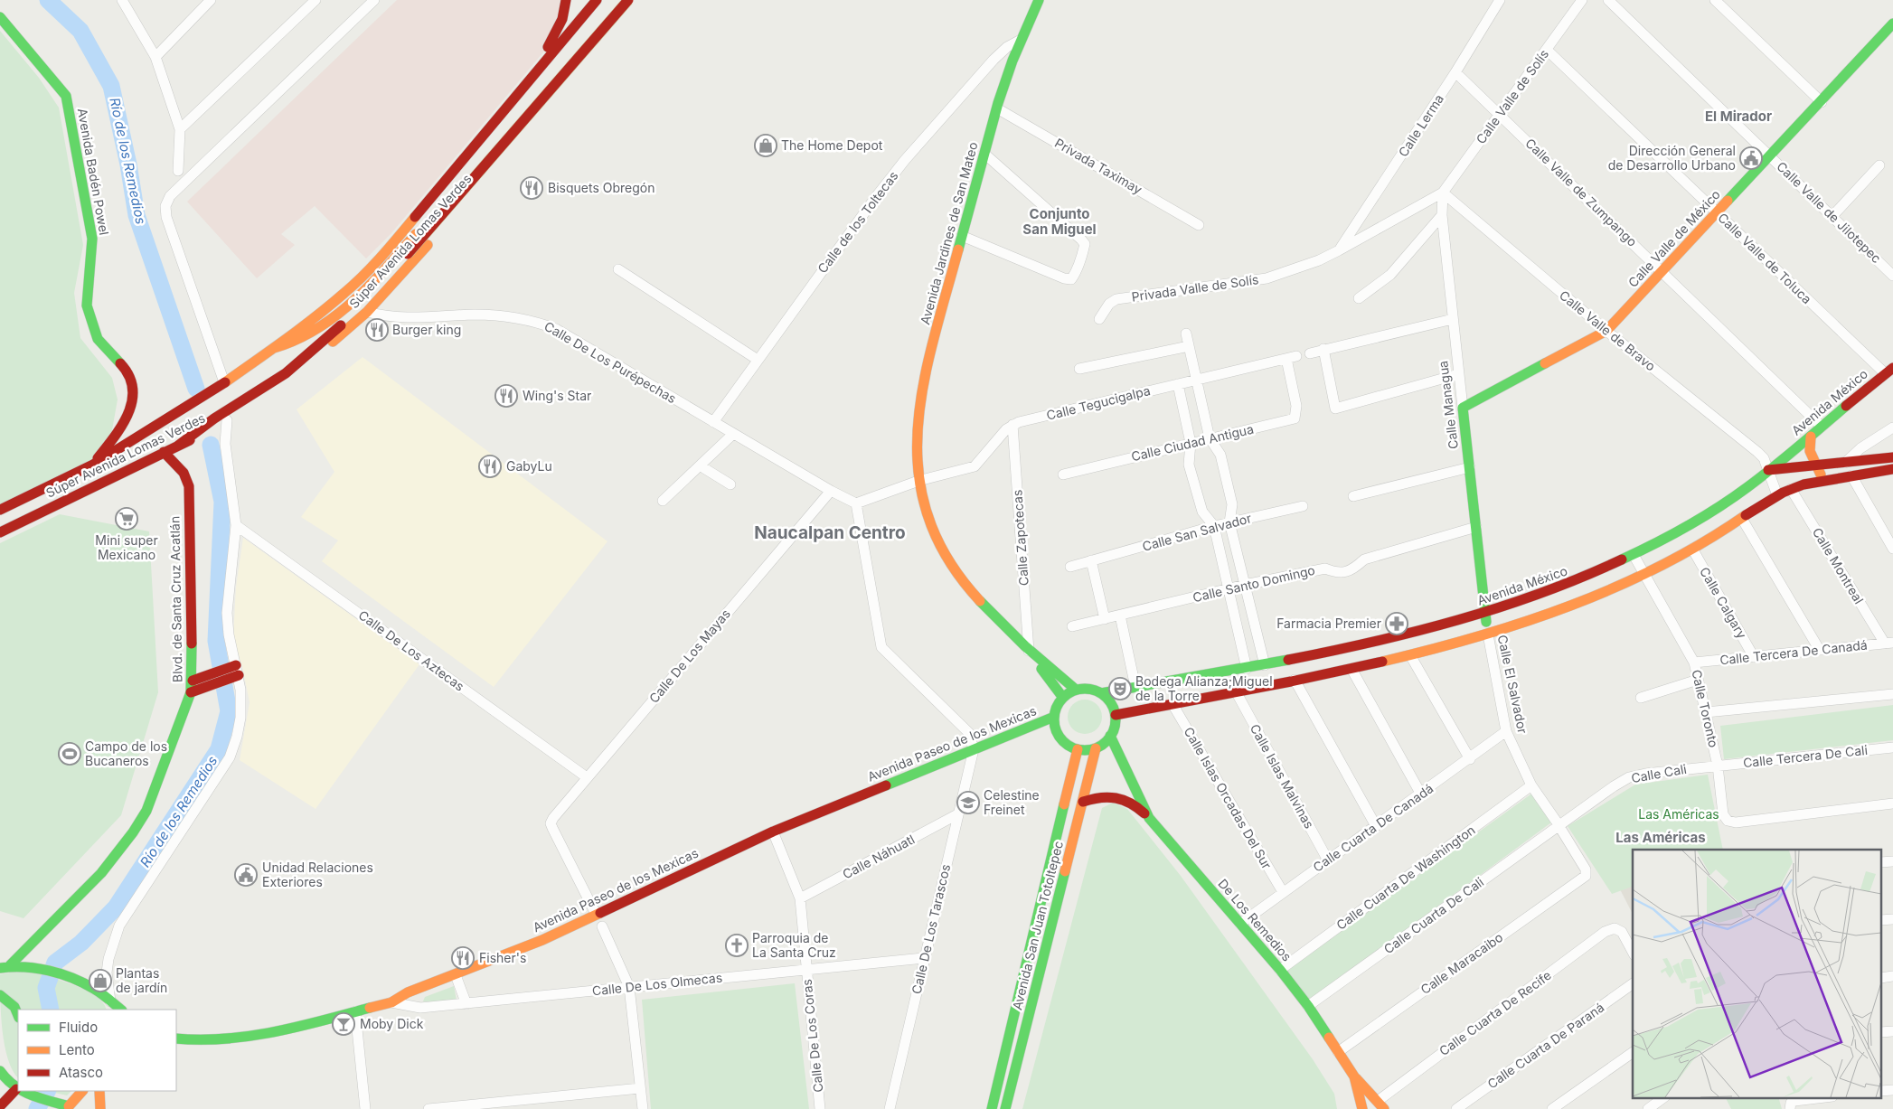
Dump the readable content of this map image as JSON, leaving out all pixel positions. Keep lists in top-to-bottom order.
{
  "streets": {
    "main road": [
      "Avenida Badén Powel",
      "Avenida Jardines de San Mateo",
      "Calle Valle de México",
      "Súper Avenida Lomas Verdes",
      "Avenida México",
      "Calle Managua",
      "Blvd. de Santa Cruz Acatlán",
      "Calle El Salvador",
      "Avenida Paseo de los Mexicas",
      "De Los Remedios",
      "Avenida San Juan Totoltepec"
    ],
    "street": [
      "Calle Valle de Solís",
      "Calle Lerma",
      "Privada Taximay",
      "Calle Valle de Zumpango",
      "Calle Valle de Jilotepec",
      "Calle de los Toltecas",
      "Calle Valle de Toluca",
      "Privada Valle de Solís",
      "Calle Valle de Bravo",
      "Calle De Los Purépechas",
      "Calle Tegucigalpa",
      "Calle Ciudad Antigua",
      "Calle San Salvador",
      "Calle Zapotecas",
      "Calle Montreal",
      "Calle Santo Domingo",
      "Calle Calgary",
      "Calle De Los Aztecas",
      "Calle Tercera De Canadá",
      "Calle De Los Mayas",
      "Calle Toronto",
      "Calle Tercera De Cali",
      "Calle Cali",
      "Calle Islas Malvinas",
      "Calle Islas Orcadas Del Sur",
      "Calle Cuarta De Canadá",
      "Calle Náhuatl",
      "Calle Cuarta De Washington",
      "Calle Cuarta De Cali",
      "Calle De Los Tarascos",
      "Calle Maracaibo",
      "Calle De Los Olmecas",
      "Calle Cuarta De Recife",
      "Calle De Los Coras",
      "Calle Cuarta De Paraná"
    ]
  },
  "crossings": [
    ["Calle Valle de Solís", "Calle Valle de Zumpango"],
    ["Calle Valle de Solís", "Calle Valle de Toluca"],
    ["Calle Valle de Solís", "Privada Valle de Solís"],
    ["Calle Valle de Solís", "Calle Valle de Bravo"],
    ["Calle Valle de Solís", "Calle Managua"],
    ["Calle Lerma", "Calle Valle de Zumpango"],
    ["Calle Lerma", "Privada Valle de Solís"],
    ["Privada Taximay", "Avenida Jardines de San Mateo"],
    ["Avenida Badén Powel", "Súper Avenida Lomas Verdes"],
    ["Calle Valle de Zumpango", "Calle Valle de México"],
    ["Calle Valle de Zumpango", "Avenida México"],
    ["Calle Valle de Jilotepec", "Calle Valle de México"],
    ["Calle de los Toltecas", "Avenida Jardines de San Mateo"],
    ["Calle de los Toltecas", "Calle De Los Purépechas"],
    ["Avenida Jardines de San Mateo", "Calle Zapotecas"],
    ["Calle Valle de México", "Calle Valle de Toluca"],
    ["Calle Valle de México", "Calle Valle de Bravo"],
    ["Calle Valle de México", "Calle Managua"],
    ["Súper Avenida Lomas Verdes", "Calle De Los Purépechas"],
    ["Súper Avenida Lomas Verdes", "Blvd. de Santa Cruz Acatlán"],
    ["Calle Valle de Toluca", "Avenida México"],
    ["Privada Valle de Solís", "Calle Valle de Bravo"],
    ["Privada Valle de Solís", "Calle Managua"],
    ["Calle Valle de Bravo", "Avenida México"],
    ["Calle Valle de Bravo", "Calle Managua"],
    ["Calle De Los Purépechas", "Calle De Los Mayas"],
    ["Avenida México", "Calle Managua"],
    ["Avenida México", "Calle El Salvador"],
    ["Avenida México", "Calle Toronto"],
    ["Avenida México", "Avenida Paseo de los Mexicas"],
    ["Avenida México", "De Los Remedios"],
    ["Avenida México", "Avenida San Juan Totoltepec"],
    ["Calle Tegucigalpa", "Calle Ciudad Antigua"],
    ["Calle Tegucigalpa", "Calle Zapotecas"],
    ["Calle Managua", "Calle Santo Domingo"],
    ["Calle Managua", "Calle El Salvador"],
    ["Calle Montreal", "Calle Tercera De Canadá"],
    ["Calle Calgary", "Calle Tercera De Canadá"],
    ["Calle De Los Aztecas", "Calle De Los Mayas"],
    ["Calle Tercera De Canadá", "Calle Toronto"],
    ["Calle De Los Mayas", "Avenida Paseo de los Mexicas"],
    ["Calle El Salvador", "Calle Cali"],
    ["Calle El Salvador", "Calle Cuarta De Canadá"],
    ["Calle El Salvador", "Calle Cuarta De Washington"],
    ["Calle El Salvador", "Calle Cuarta De Cali"],
    ["Calle El Salvador", "Calle Maracaibo"],
    ["Calle Toronto", "Calle Tercera De Cali"],
    ["Calle Toronto", "Calle Cali"],
    ["Avenida Paseo de los Mexicas", "De Los Remedios"],
    ["Avenida Paseo de los Mexicas", "Avenida San Juan Totoltepec"],
    ["Avenida Paseo de los Mexicas", "Calle De Los Tarascos"],
    ["Avenida Paseo de los Mexicas", "Calle De Los Olmecas"],
    ["Avenida Paseo de los Mexicas", "Calle De Los Coras"],
    ["Calle Tercera De Cali", "Calle Cali"],
    ["Calle Cali", "Calle Cuarta De Cali"],
    ["Calle Islas Malvinas", "Calle Cuarta De Canadá"],
    ["Calle Islas Orcadas Del Sur", "Calle Cuarta De Canadá"],
    ["Calle Cuarta De Canadá", "De Los Remedios"],
    ["Calle Náhuatl", "Calle De Los Tarascos"],
    ["Calle Náhuatl", "Calle De Los Coras"],
    ["Calle Cuarta De Washington", "De Los Remedios"],
    ["Calle Cuarta De Cali", "De Los Remedios"],
    ["De Los Remedios", "Avenida San Juan Totoltepec"],
    ["De Los Remedios", "Calle Maracaibo"],
    ["Calle De Los Tarascos", "Calle De Los Olmecas"],
    ["Calle De Los Olmecas", "Calle De Los Coras"]
  ],
  "districts": [
    "El Mirador",
    "Conjunto San Miguel",
    "Naucalpan Centro",
    "Las Américas"
  ],
  "water": ["Río de los Remedios"],
  "parks": ["Las Américas"],
  "places": {
    "shop": ["The Home Depot", "Plantas de jardín"],
    "public building": ["Dirección General de Desarrollo Urbano", "Unidad Relaciones Exteriores"],
    "restaurant": [
      "Bisquets Obregón",
      "Burger king",
      "Wing's Star",
      "GabyLu",
      "Fisher's"
    ],
    "supermarket": ["Mini super Mexicano"],
    "pharmacy": ["Farmacia Premier"],
    "theatre": ["Bodega Alianza;Miguel de la Torre"],
    "sports": ["Campo de los Bucaneros"],
    "school or university": ["Celestine Freinet"],
    "church": ["Parroquia de La Santa Cruz"],
    "bar": ["Moby Dick"]
  },
  "legend": ["Fluido", "Lento", "Atasco"]
}
